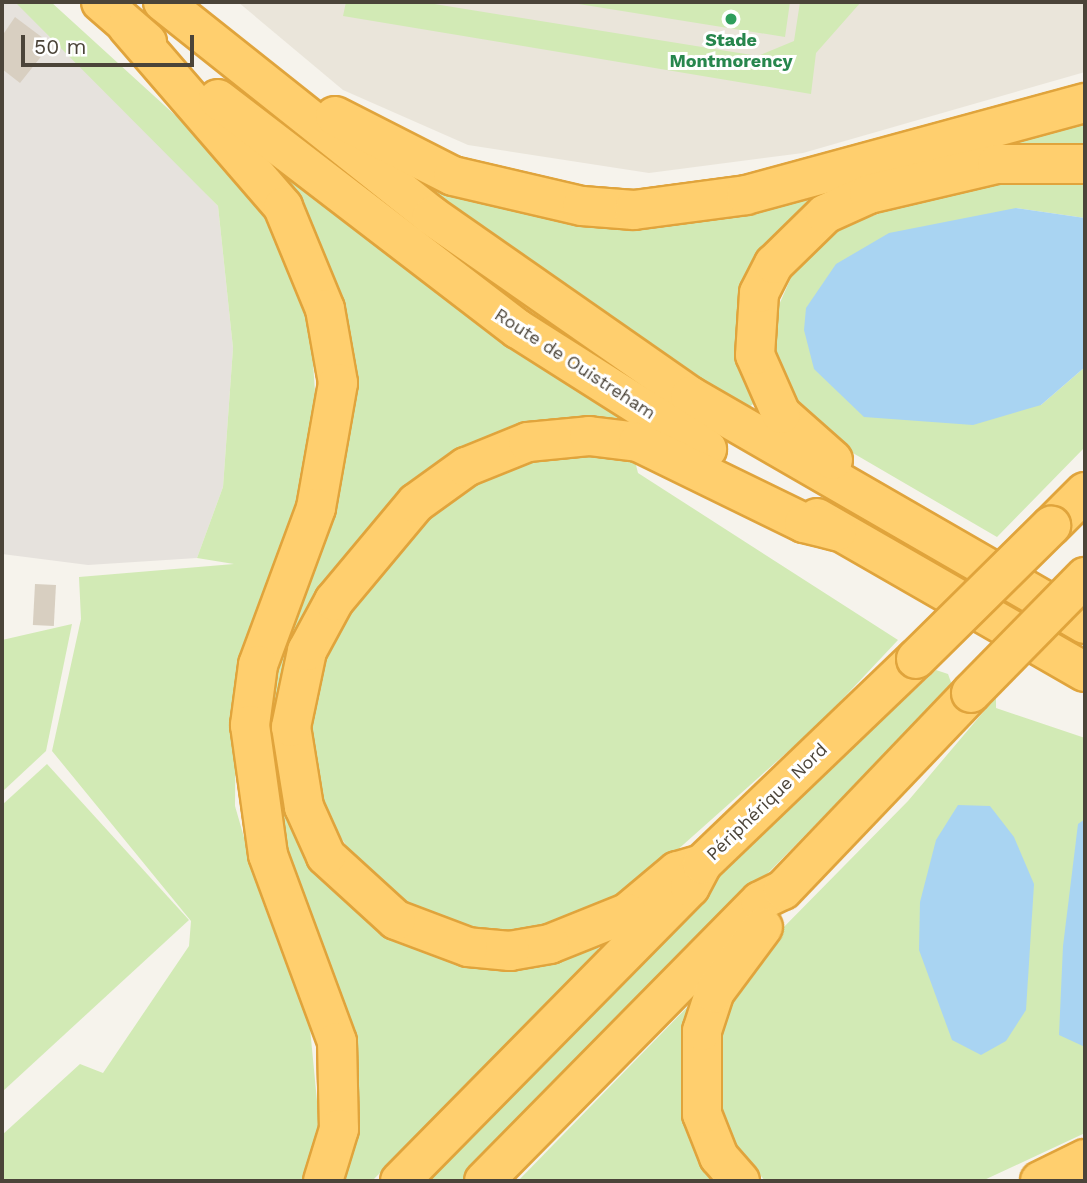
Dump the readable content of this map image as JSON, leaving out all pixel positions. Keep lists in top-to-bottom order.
{
  "streets": {
    "highway": ["Route de Ouistreham", "Périphérique Nord"]
  },
  "places": ["Stade Montmorency"],
  "scale_bar": "50 m"
}
